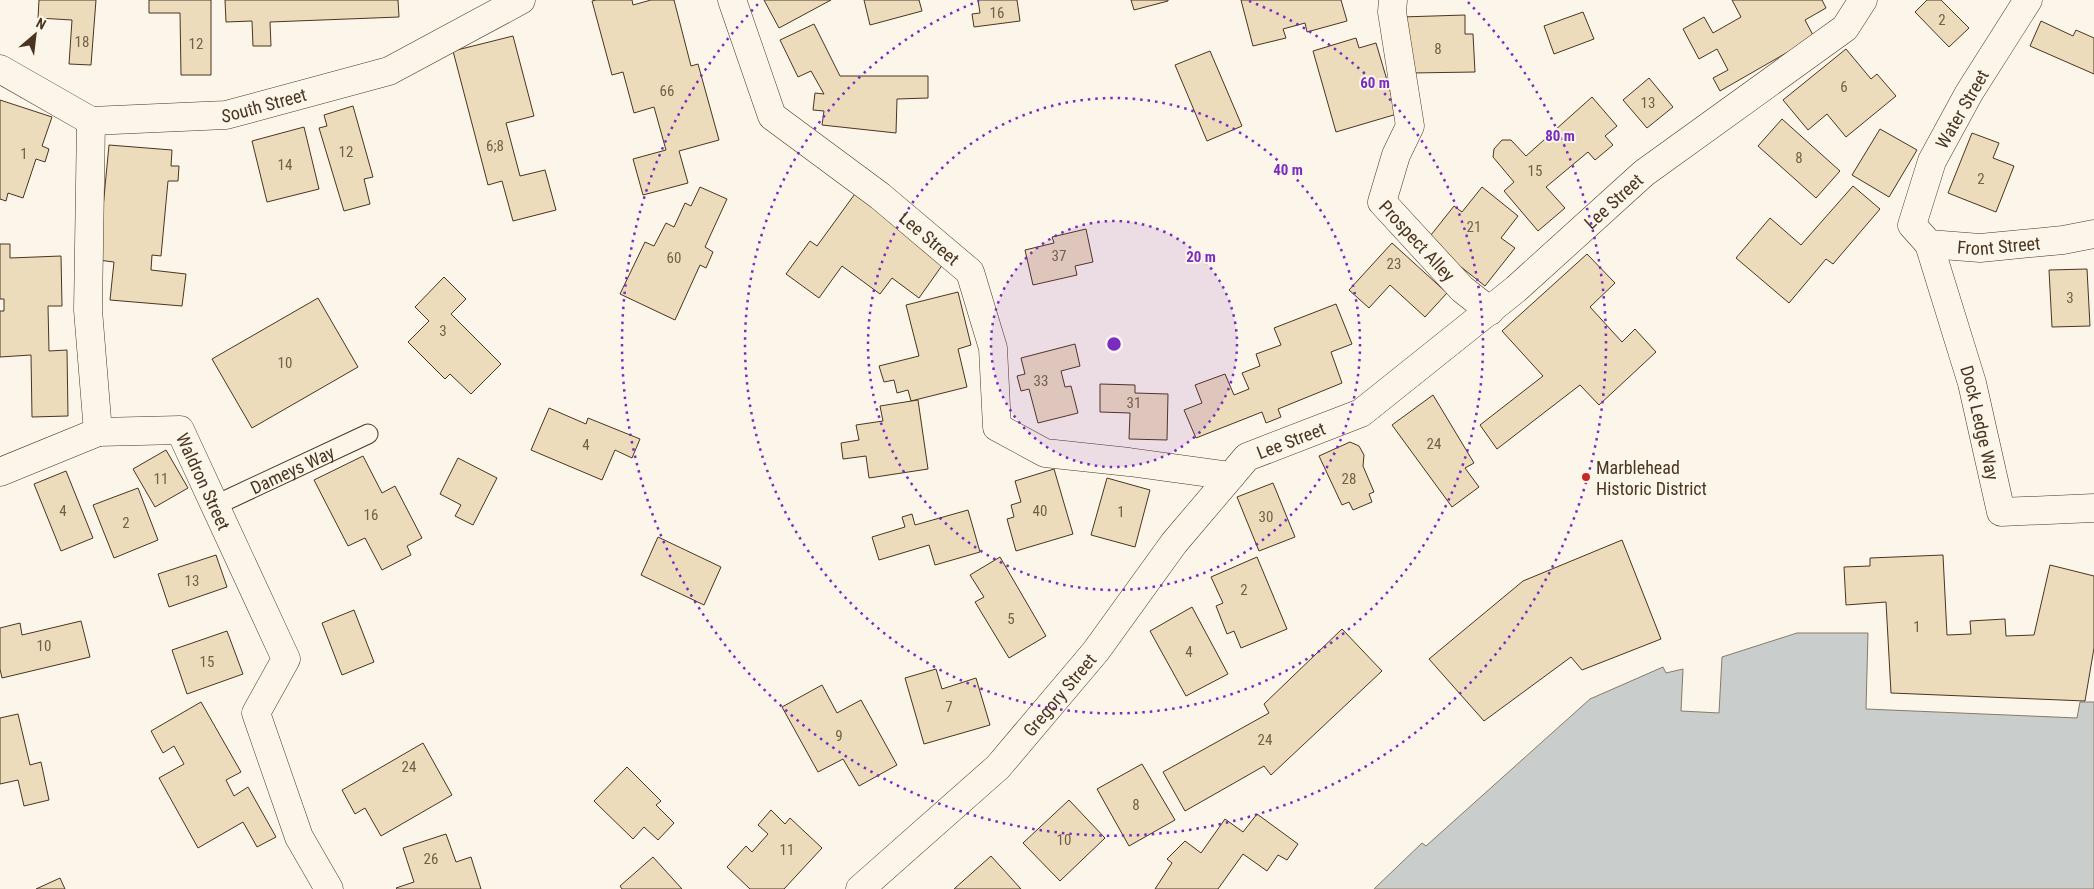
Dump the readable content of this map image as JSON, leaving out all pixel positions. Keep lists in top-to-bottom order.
{
  "streets": {
    "street": [
      "South Street",
      "Water Street",
      "Lee Street",
      "Prospect Alley",
      "Front Street",
      "Dock Ledge Way",
      "Waldron Street",
      "Gregory Street"
    ],
    "lane": ["Dameys Way"]
  },
  "crossings": [
    ["Water Street", "Front Street"],
    ["Water Street", "Dock Ledge Way"],
    ["Lee Street", "Prospect Alley"],
    ["Lee Street", "Gregory Street"],
    ["Front Street", "Dock Ledge Way"],
    ["Dameys Way", "Waldron Street"]
  ],
  "places": ["Marblehead Historic District"],
  "house_numbers": [
    "16",
    "2",
    "18",
    "12",
    "8",
    "6",
    "66",
    "13",
    "6;8",
    "12",
    "1",
    "8",
    "14",
    "15",
    "2",
    "21",
    "37",
    "60",
    "23",
    "3",
    "3",
    "10",
    "33",
    "31",
    "24",
    "4",
    "11",
    "28",
    "4",
    "40",
    "1",
    "16",
    "30",
    "2",
    "13",
    "2",
    "5",
    "1",
    "10",
    "4",
    "15",
    "7",
    "9",
    "24",
    "24",
    "8",
    "10",
    "11",
    "26"
  ],
  "north": "top right",
  "rings": [
    "60 m",
    "80 m",
    "40 m",
    "20 m"
  ]
}
